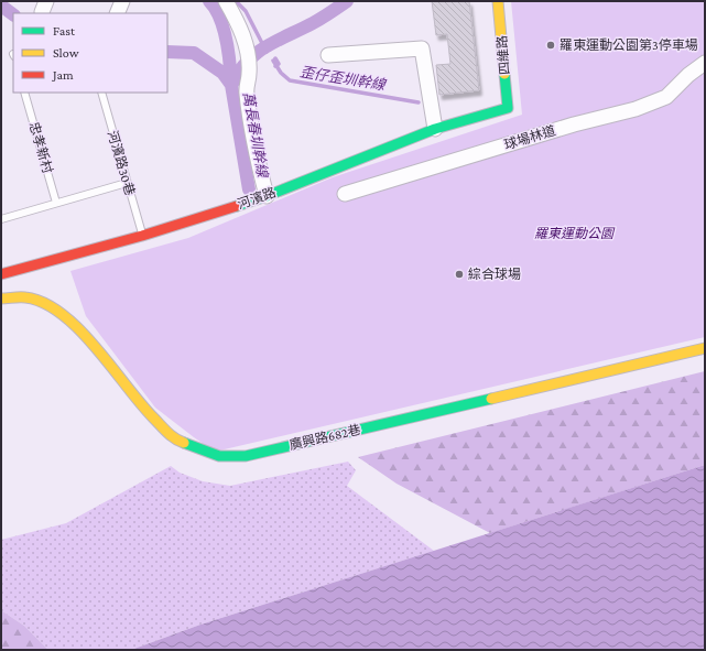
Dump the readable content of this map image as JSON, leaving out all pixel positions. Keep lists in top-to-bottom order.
{
  "streets": {
    "street": [
      "四維路",
      "球場林道",
      "河濱路",
      "廣興路682巷"
    ],
    "lane": ["忠孝新村", "河濱路30巷"]
  },
  "crossings": [
    ["四維路", "河濱路"],
    ["河濱路30巷", "河濱路"]
  ],
  "water": ["歪仔歪圳幹線", "萬長春圳幹線"],
  "parks": ["羅東運動公園"],
  "places": ["羅東運動公園第3停車場", "綜合球場"],
  "legend": ["Fast", "Slow", "Jam"]
}
